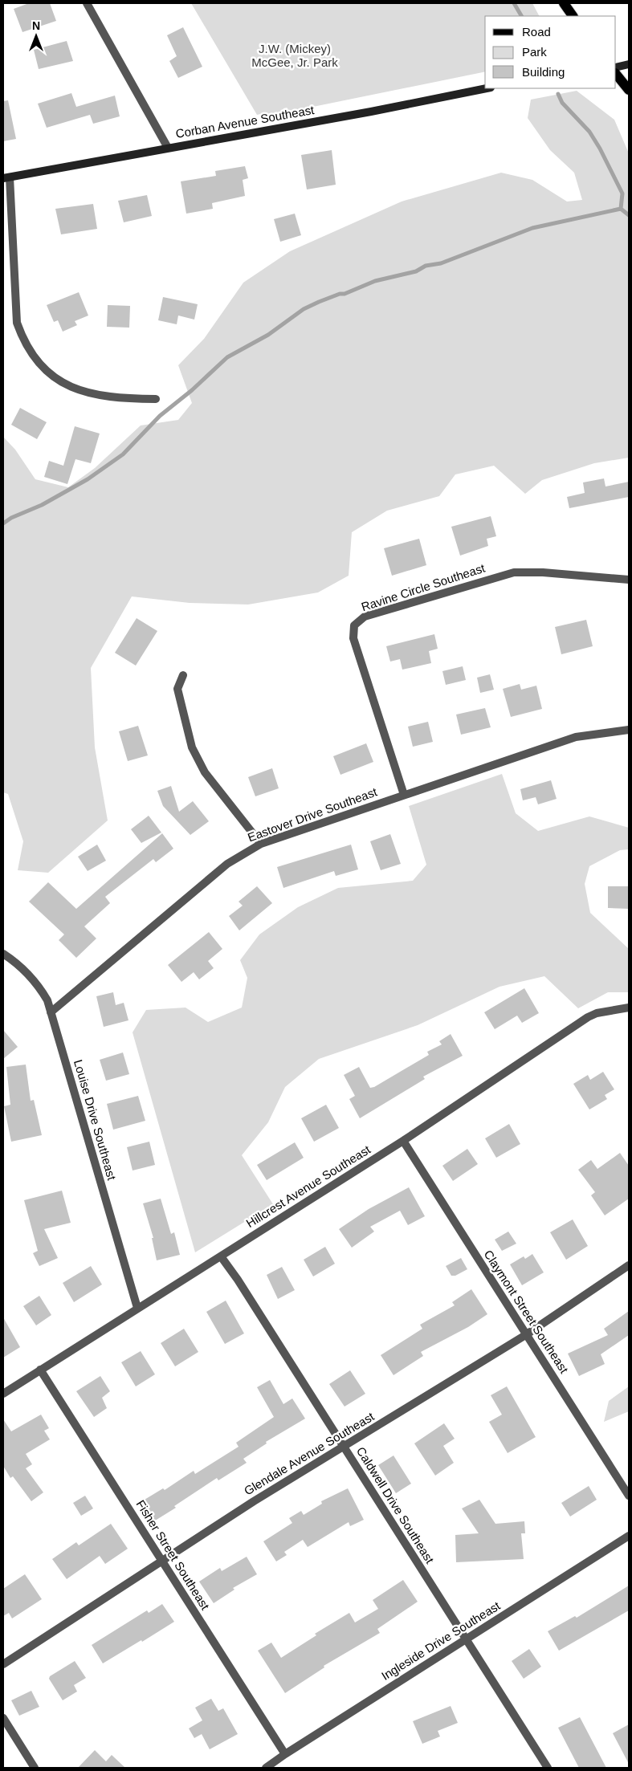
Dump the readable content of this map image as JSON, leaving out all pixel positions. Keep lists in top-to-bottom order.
{
  "streets": {
    "main road": ["Corban Avenue Southeast"],
    "street": [
      "Ravine Circle Southeast",
      "Eastover Drive Southeast",
      "Louise Drive Southeast",
      "Hillcrest Avenue Southeast",
      "Claymont Street Southeast",
      "Glendale Avenue Southeast",
      "Caldwell Drive Southeast",
      "Fisher Street Southeast",
      "Ingleside Drive Southeast"
    ]
  },
  "crossings": [
    ["Ravine Circle Southeast", "Eastover Drive Southeast"],
    ["Eastover Drive Southeast", "Louise Drive Southeast"],
    ["Louise Drive Southeast", "Hillcrest Avenue Southeast"],
    ["Hillcrest Avenue Southeast", "Claymont Street Southeast"],
    ["Hillcrest Avenue Southeast", "Caldwell Drive Southeast"],
    ["Hillcrest Avenue Southeast", "Fisher Street Southeast"],
    ["Claymont Street Southeast", "Glendale Avenue Southeast"],
    ["Glendale Avenue Southeast", "Caldwell Drive Southeast"],
    ["Glendale Avenue Southeast", "Fisher Street Southeast"],
    ["Caldwell Drive Southeast", "Ingleside Drive Southeast"],
    ["Fisher Street Southeast", "Ingleside Drive Southeast"]
  ],
  "parks": ["J.W. (Mickey) McGee, Jr. Park"],
  "legend": ["Road", "Park", "Building"],
  "north": "top"
}
